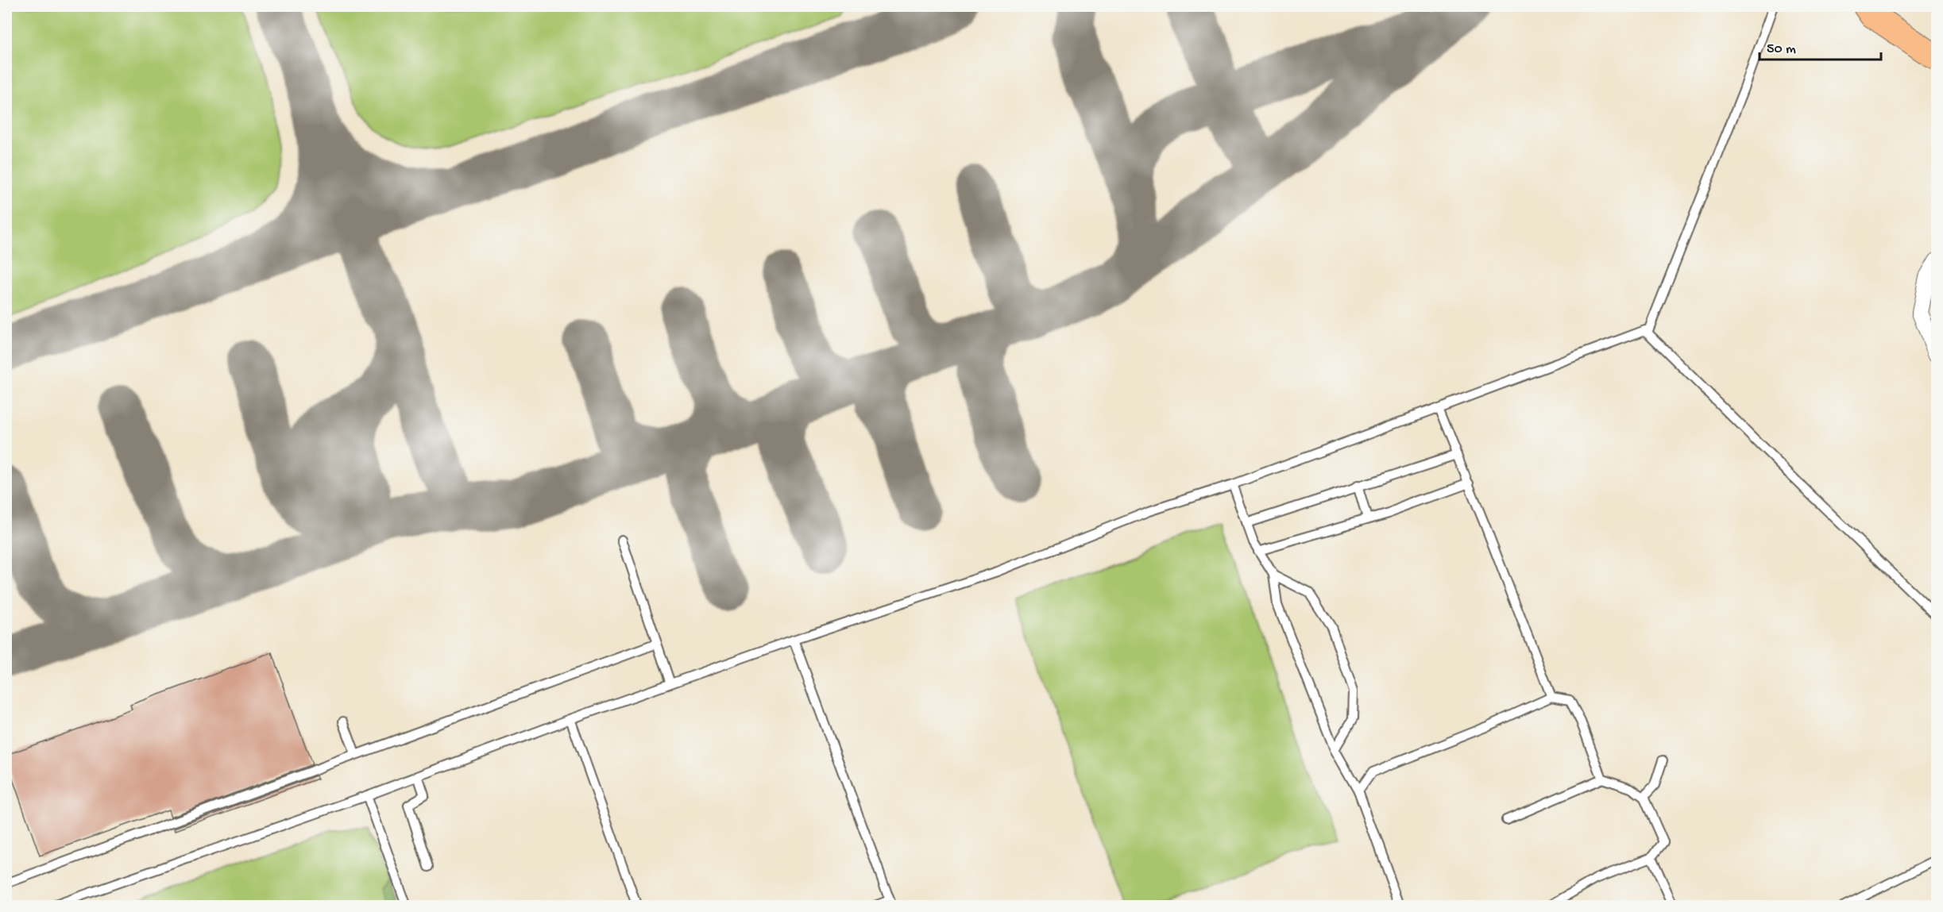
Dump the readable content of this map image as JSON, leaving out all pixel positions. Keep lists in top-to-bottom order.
{
  "scale_bar": "50 m"
}
